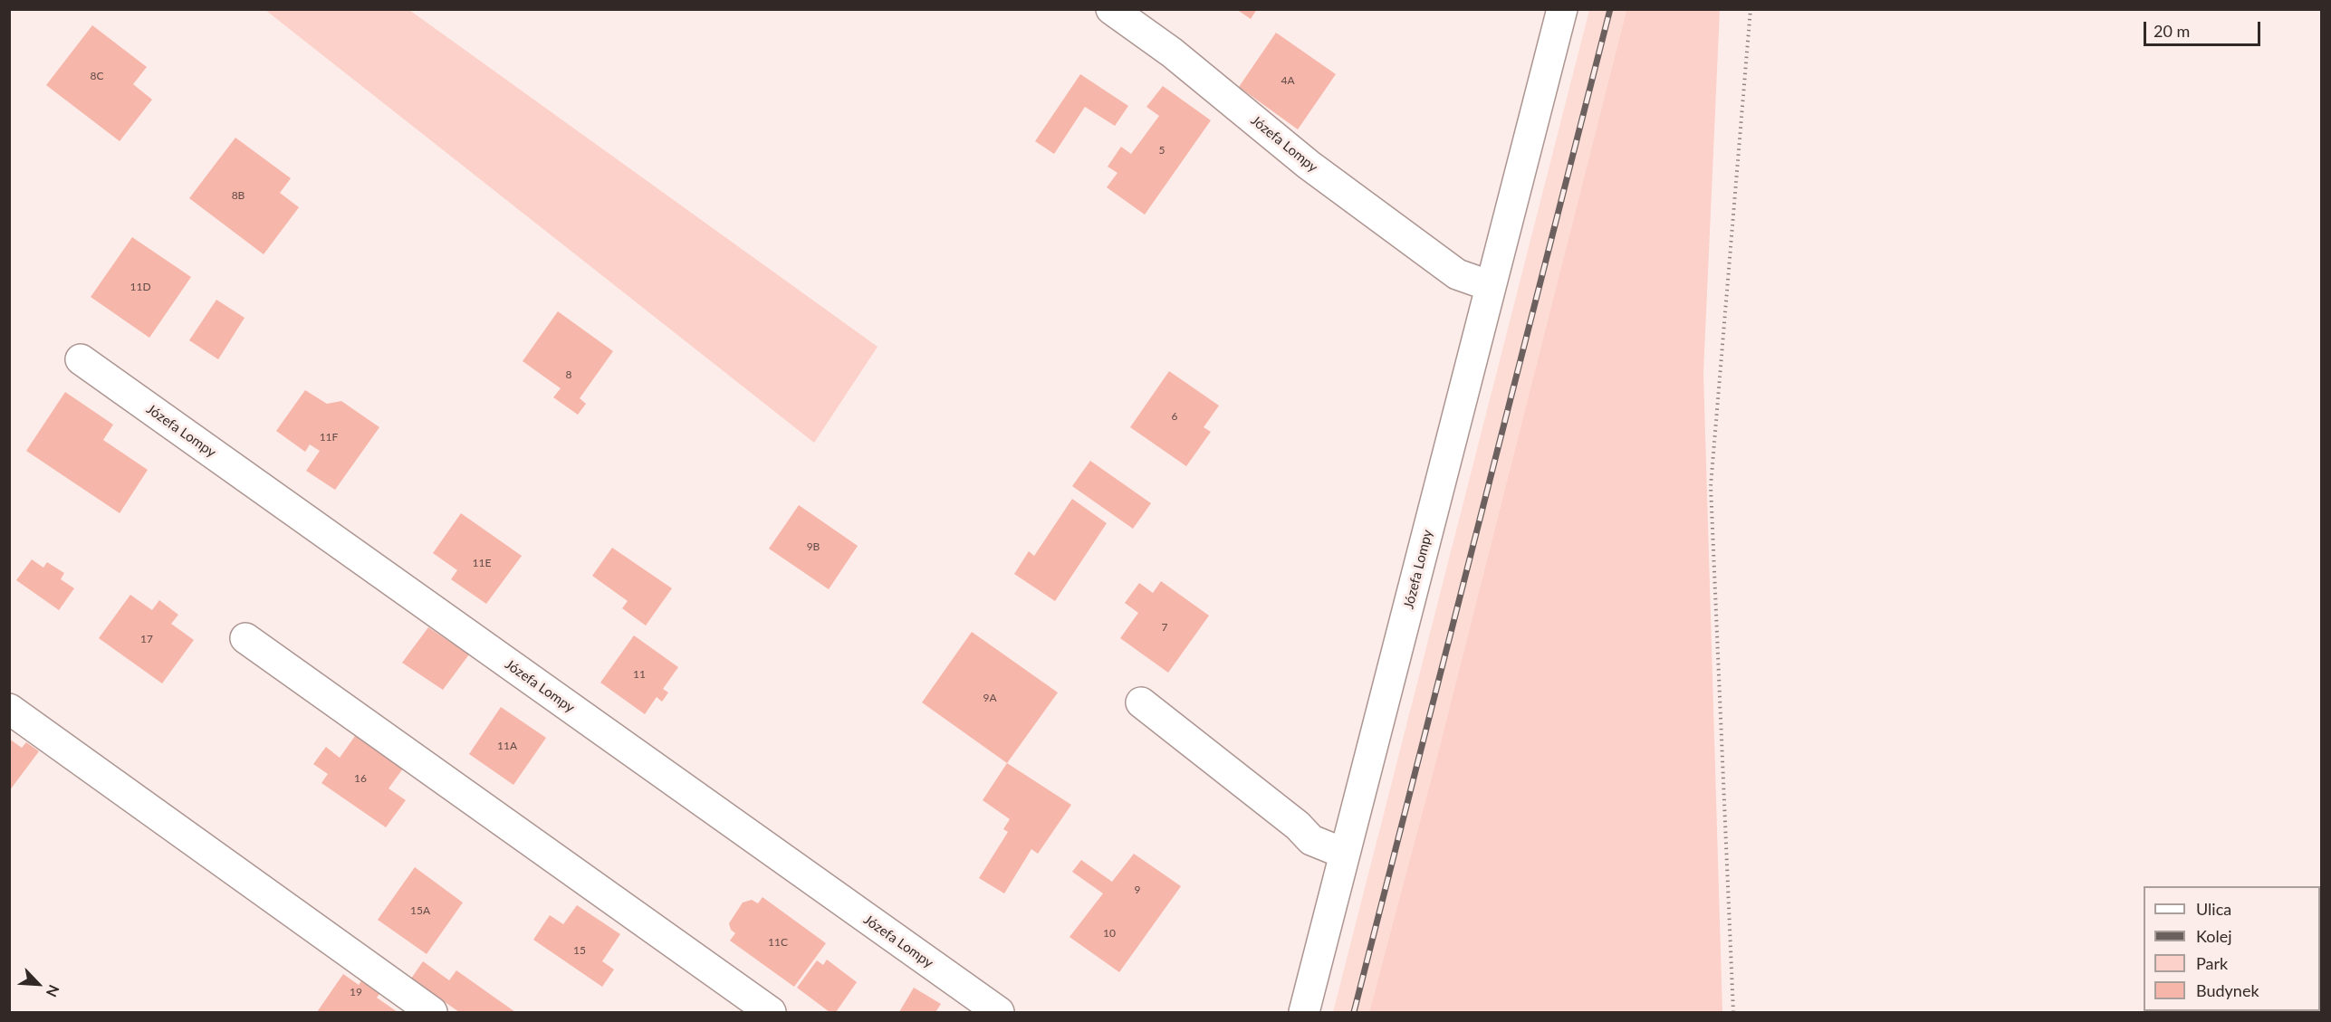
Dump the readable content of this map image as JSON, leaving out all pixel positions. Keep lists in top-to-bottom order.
{
  "streets": {
    "street": ["Józefa Lompy"]
  },
  "house_numbers": [
    "8C",
    "4A",
    "5",
    "8B",
    "11D",
    "8",
    "6",
    "11F",
    "9B",
    "11E",
    "7",
    "17",
    "11",
    "9A",
    "11A",
    "16",
    "9",
    "15A",
    "10",
    "11C",
    "15",
    "19"
  ],
  "legend": [
    "Ulica",
    "Kolej",
    "Park",
    "Budynek"
  ],
  "scale_bar": "20 m",
  "north": "bottom right"
}
